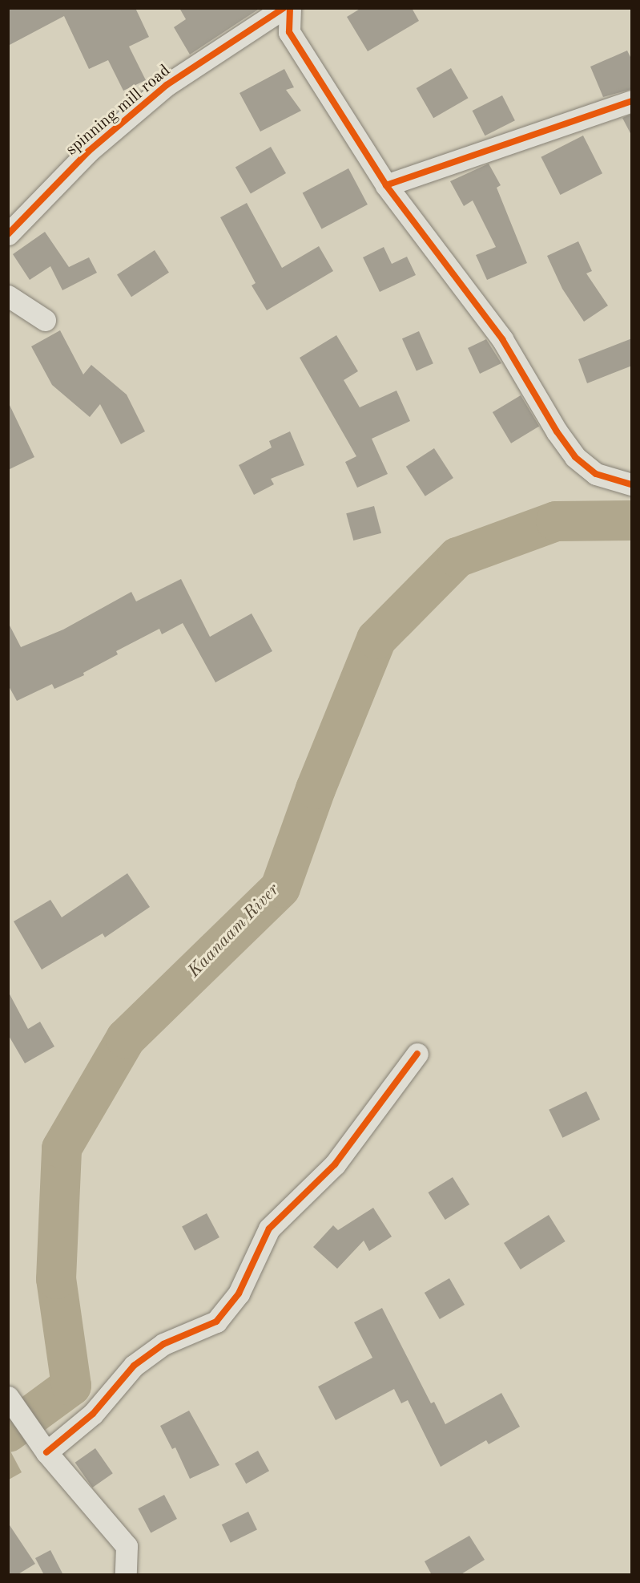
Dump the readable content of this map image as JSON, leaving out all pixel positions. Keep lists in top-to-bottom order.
{
  "streets": {
    "street": ["spinning mill road"]
  },
  "water": ["Kaanaam River"]
}
